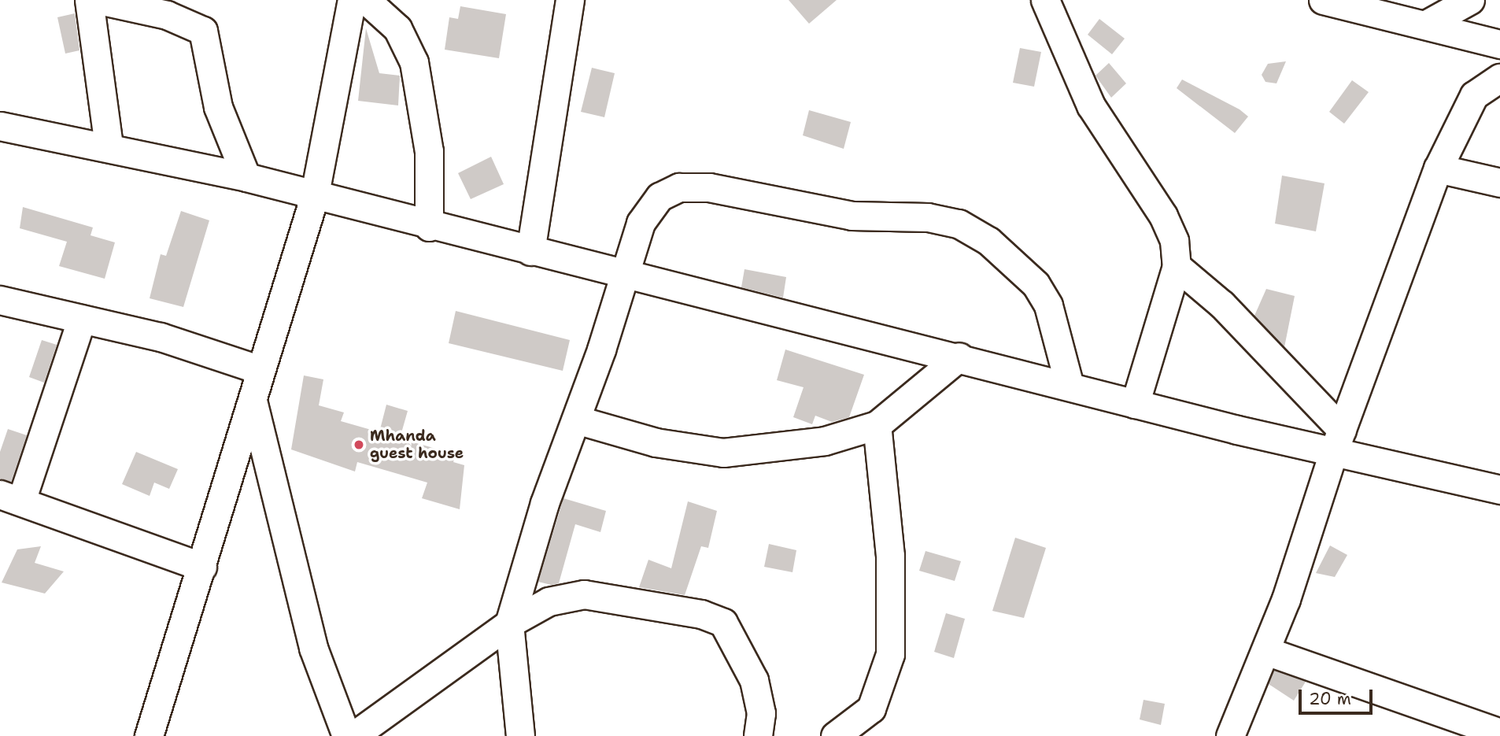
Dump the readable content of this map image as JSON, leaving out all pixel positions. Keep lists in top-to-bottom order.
{
  "places": ["Mhanda guest house"],
  "scale_bar": "20 m"
}
